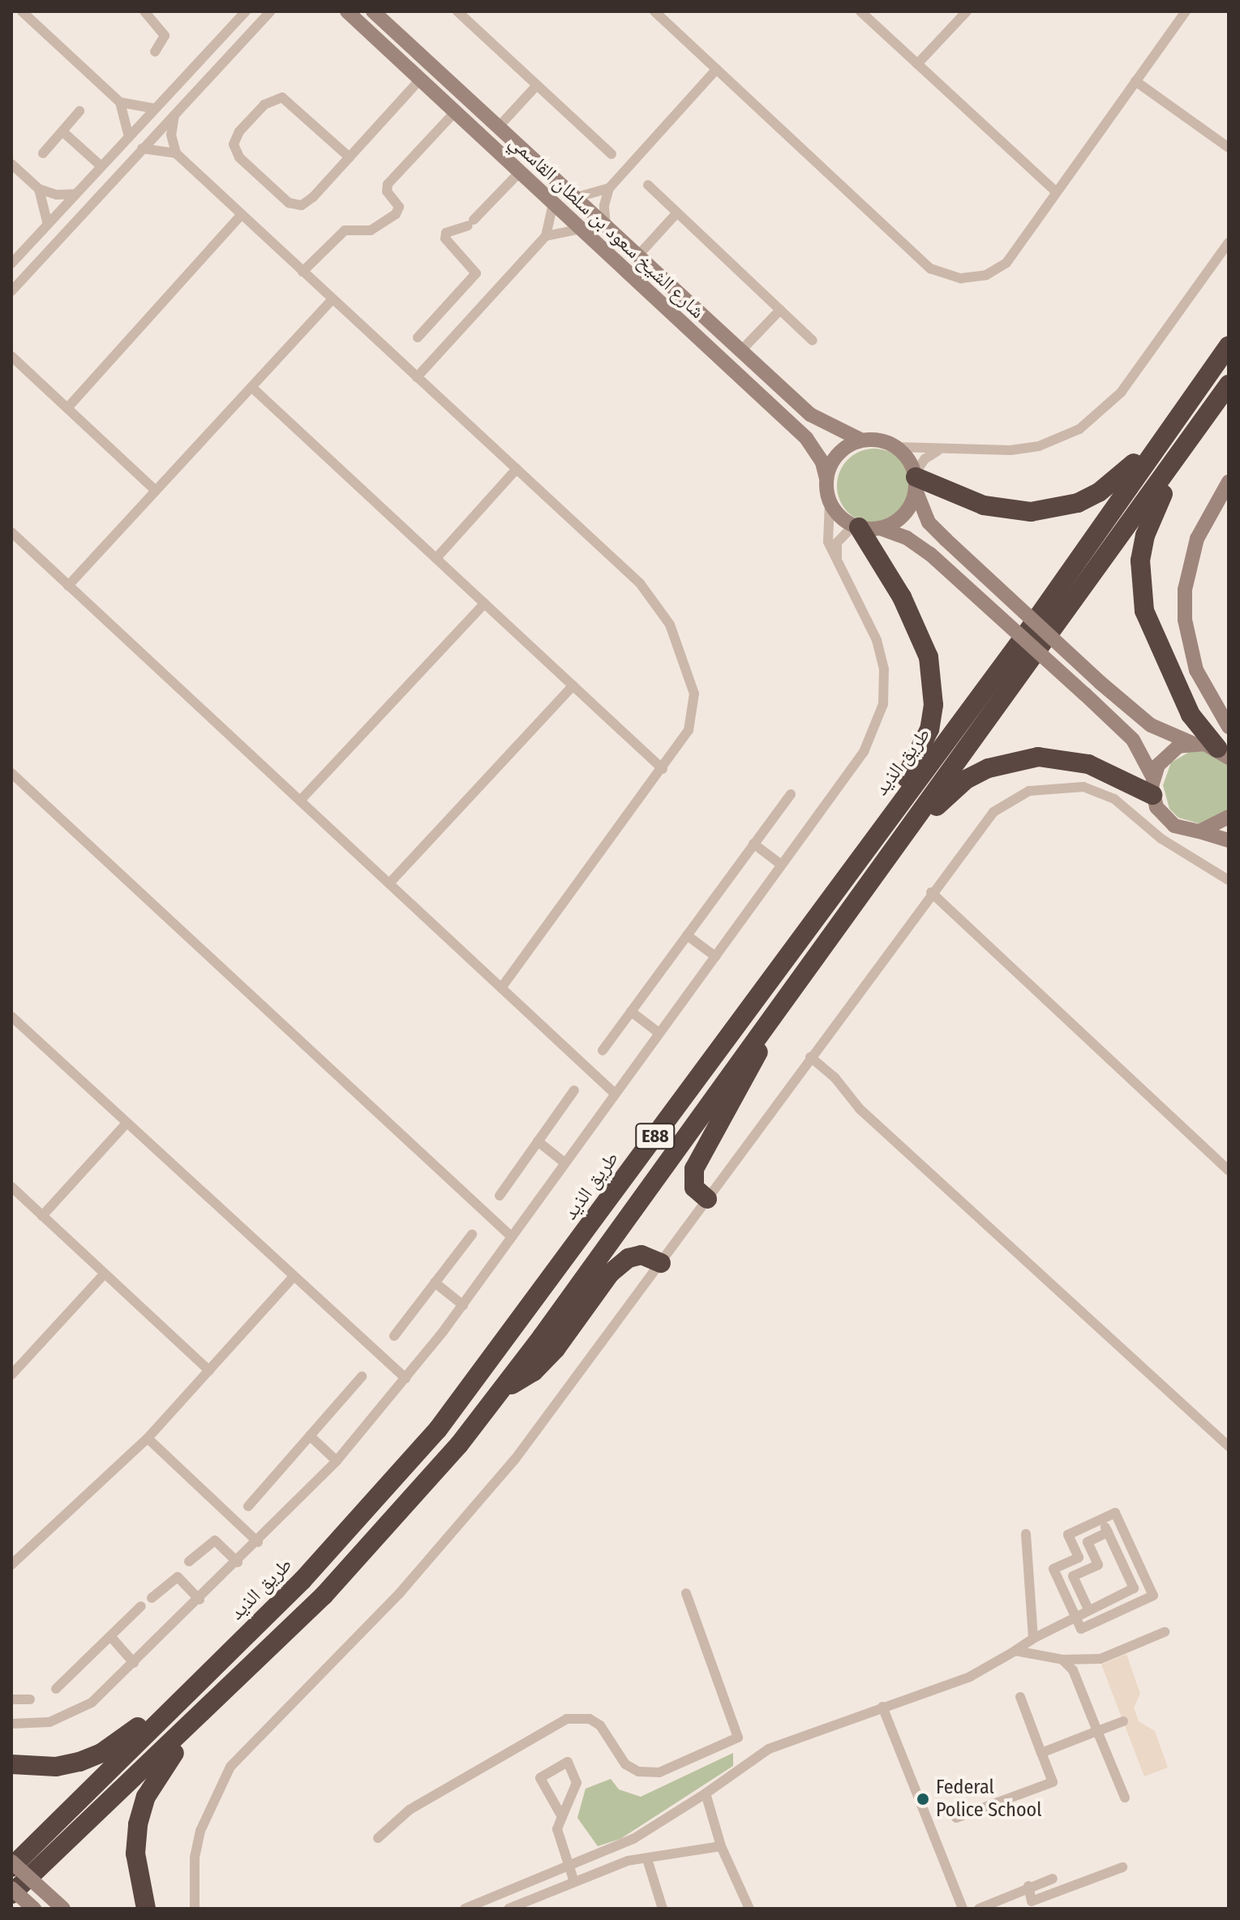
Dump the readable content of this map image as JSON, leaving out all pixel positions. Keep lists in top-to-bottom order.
{
  "streets": {
    "highway": ["طريق الذيد", "E88"],
    "main road": ["شارع الشيخ سعود بن سلطان القاسمي"]
  },
  "places": ["Federal Police School"]
}
